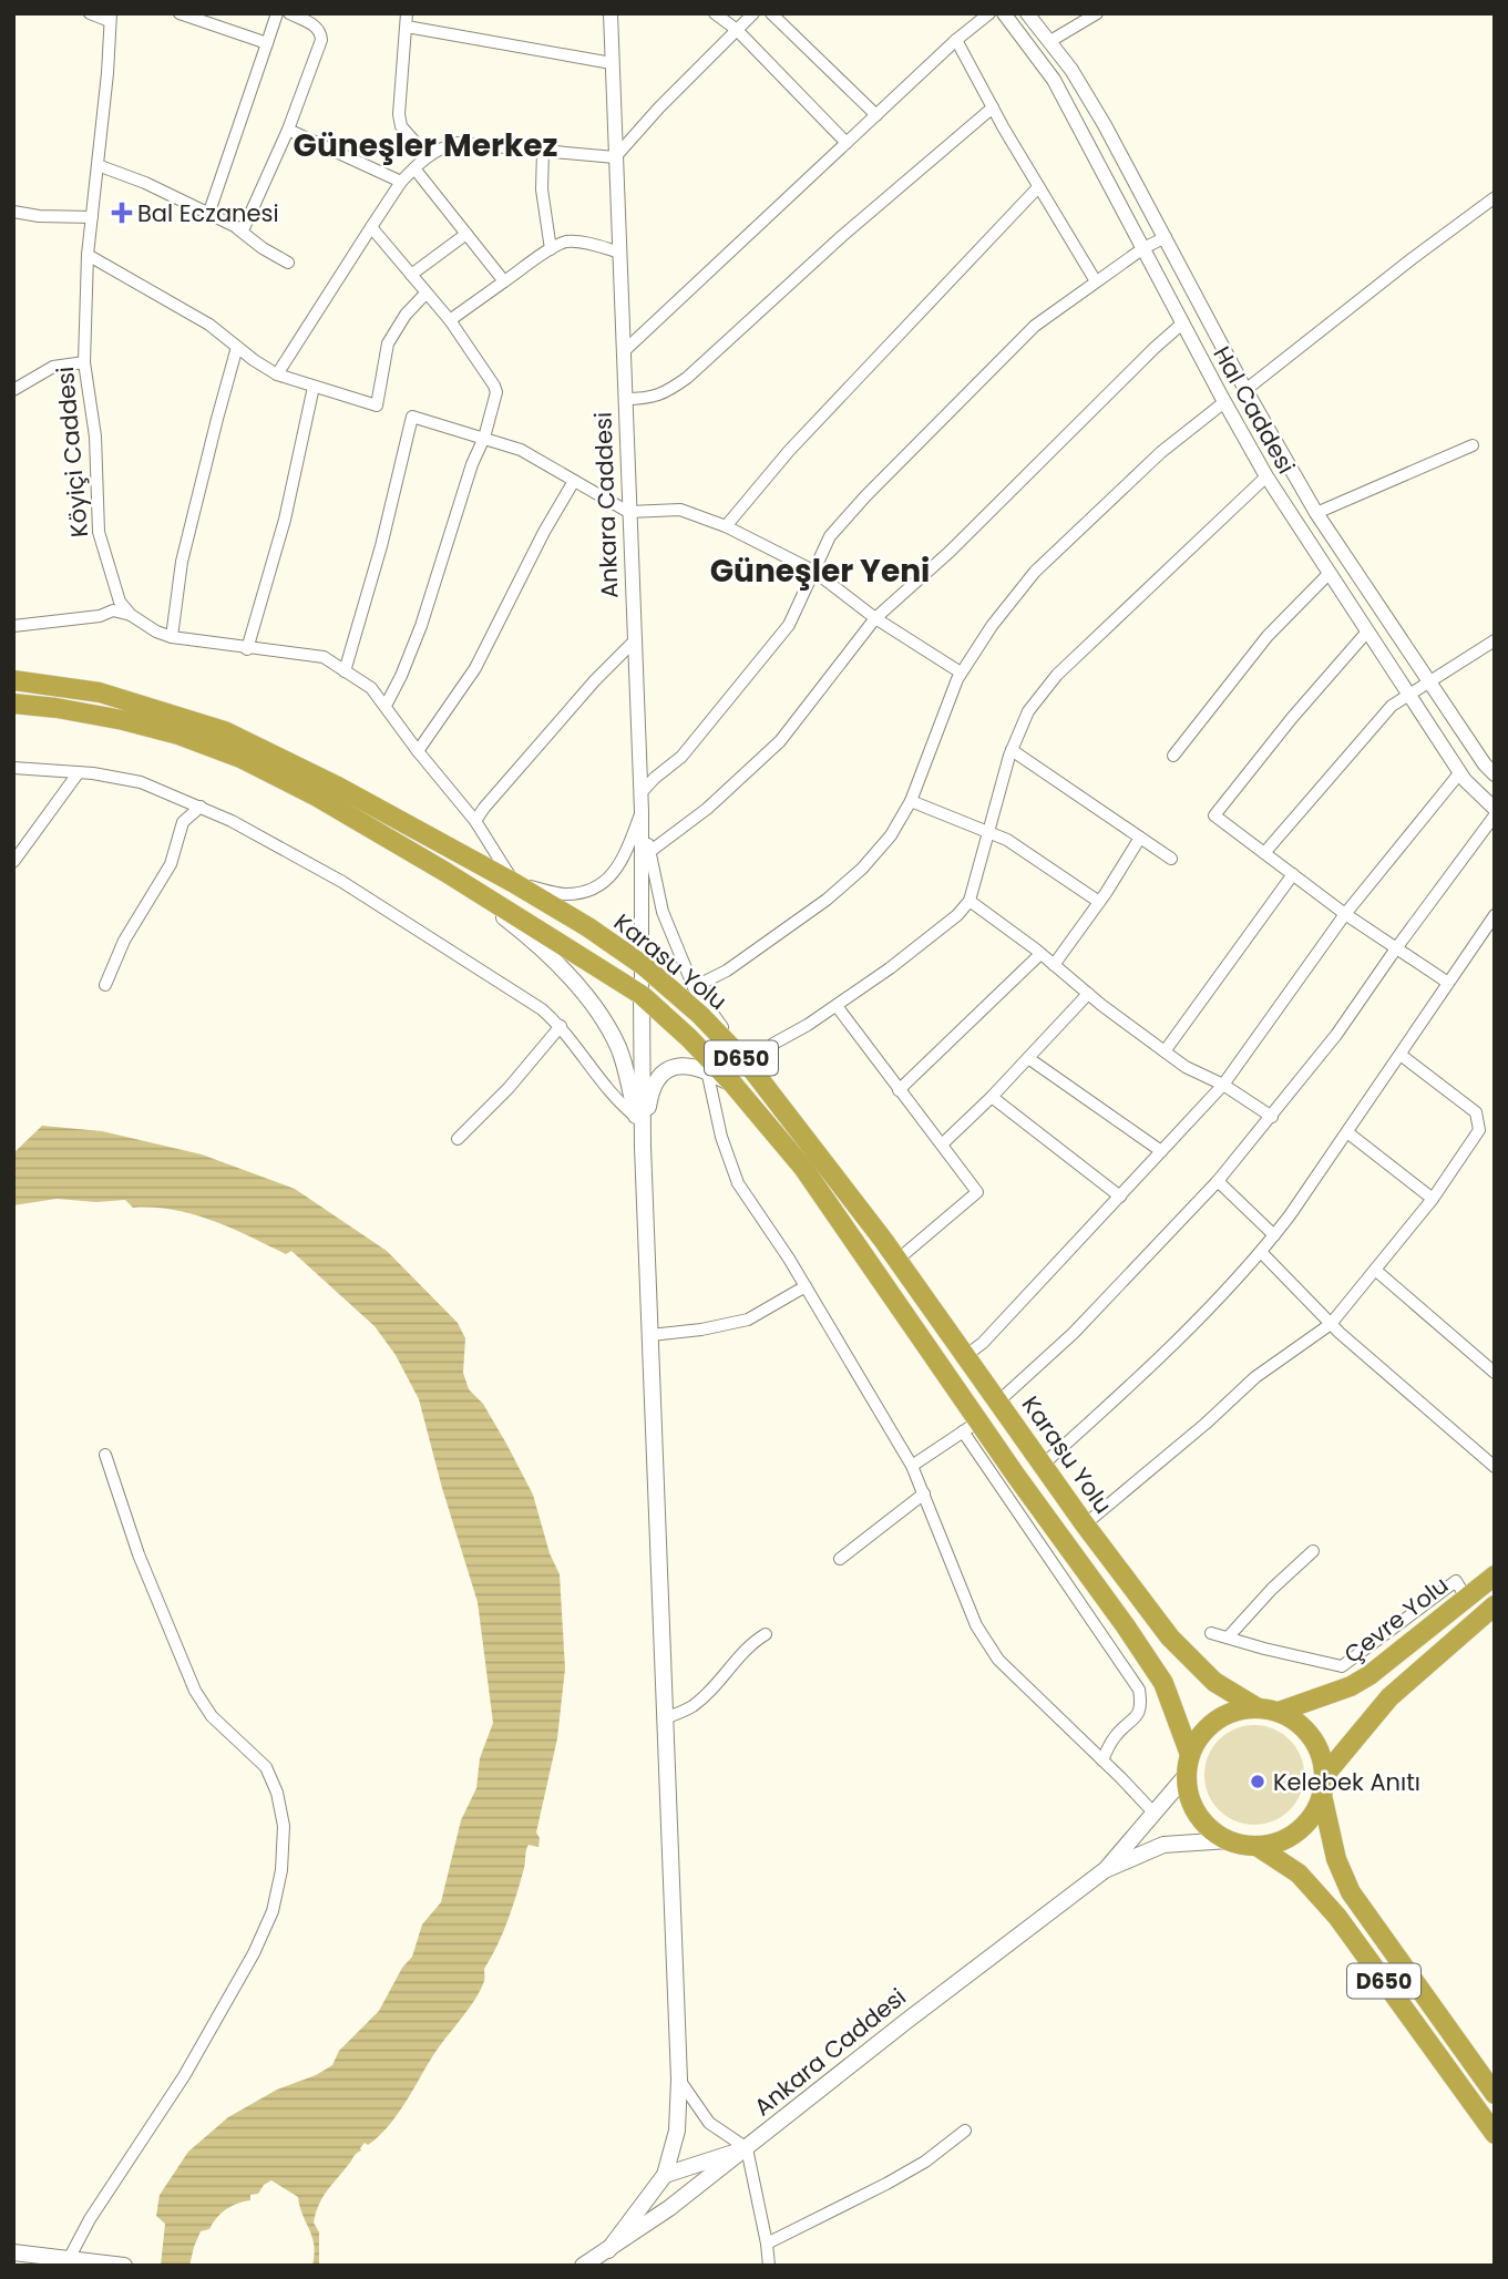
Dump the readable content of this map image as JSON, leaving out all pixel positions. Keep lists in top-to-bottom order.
{
  "streets": {
    "highway": ["Karasu Yolu", "D650", "Çevre Yolu"],
    "main road": ["Ankara Caddesi"],
    "street": ["Hal Caddesi", "Köyiçi Caddesi"]
  },
  "crossings": [
    ["Ankara Caddesi", "Karasu Yolu"],
    ["Karasu Yolu", "D650"],
    ["Karasu Yolu", "Çevre Yolu"],
    ["D650", "Çevre Yolu"]
  ],
  "districts": ["Güneşler Merkez", "Güneşler Yeni"],
  "places": {
    "health": ["Bal Eczanesi"],
    "other": ["Kelebek Anıtı"]
  }
}
